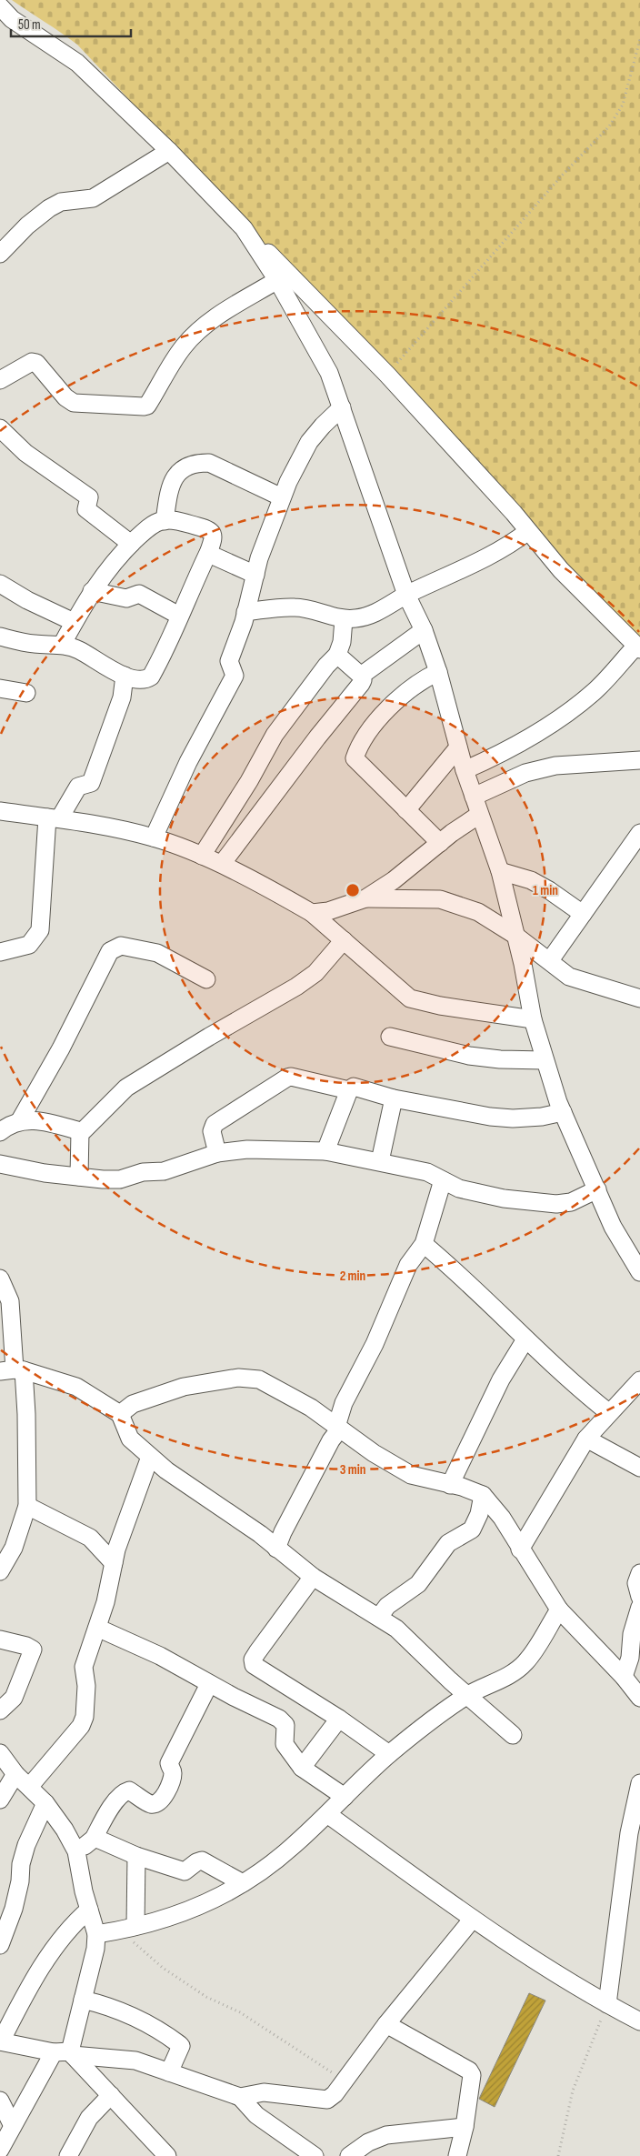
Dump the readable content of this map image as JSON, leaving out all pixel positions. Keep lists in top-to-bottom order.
{
  "scale_bar": "50 m",
  "rings": ["1 min", "2 min", "3 min"]
}
